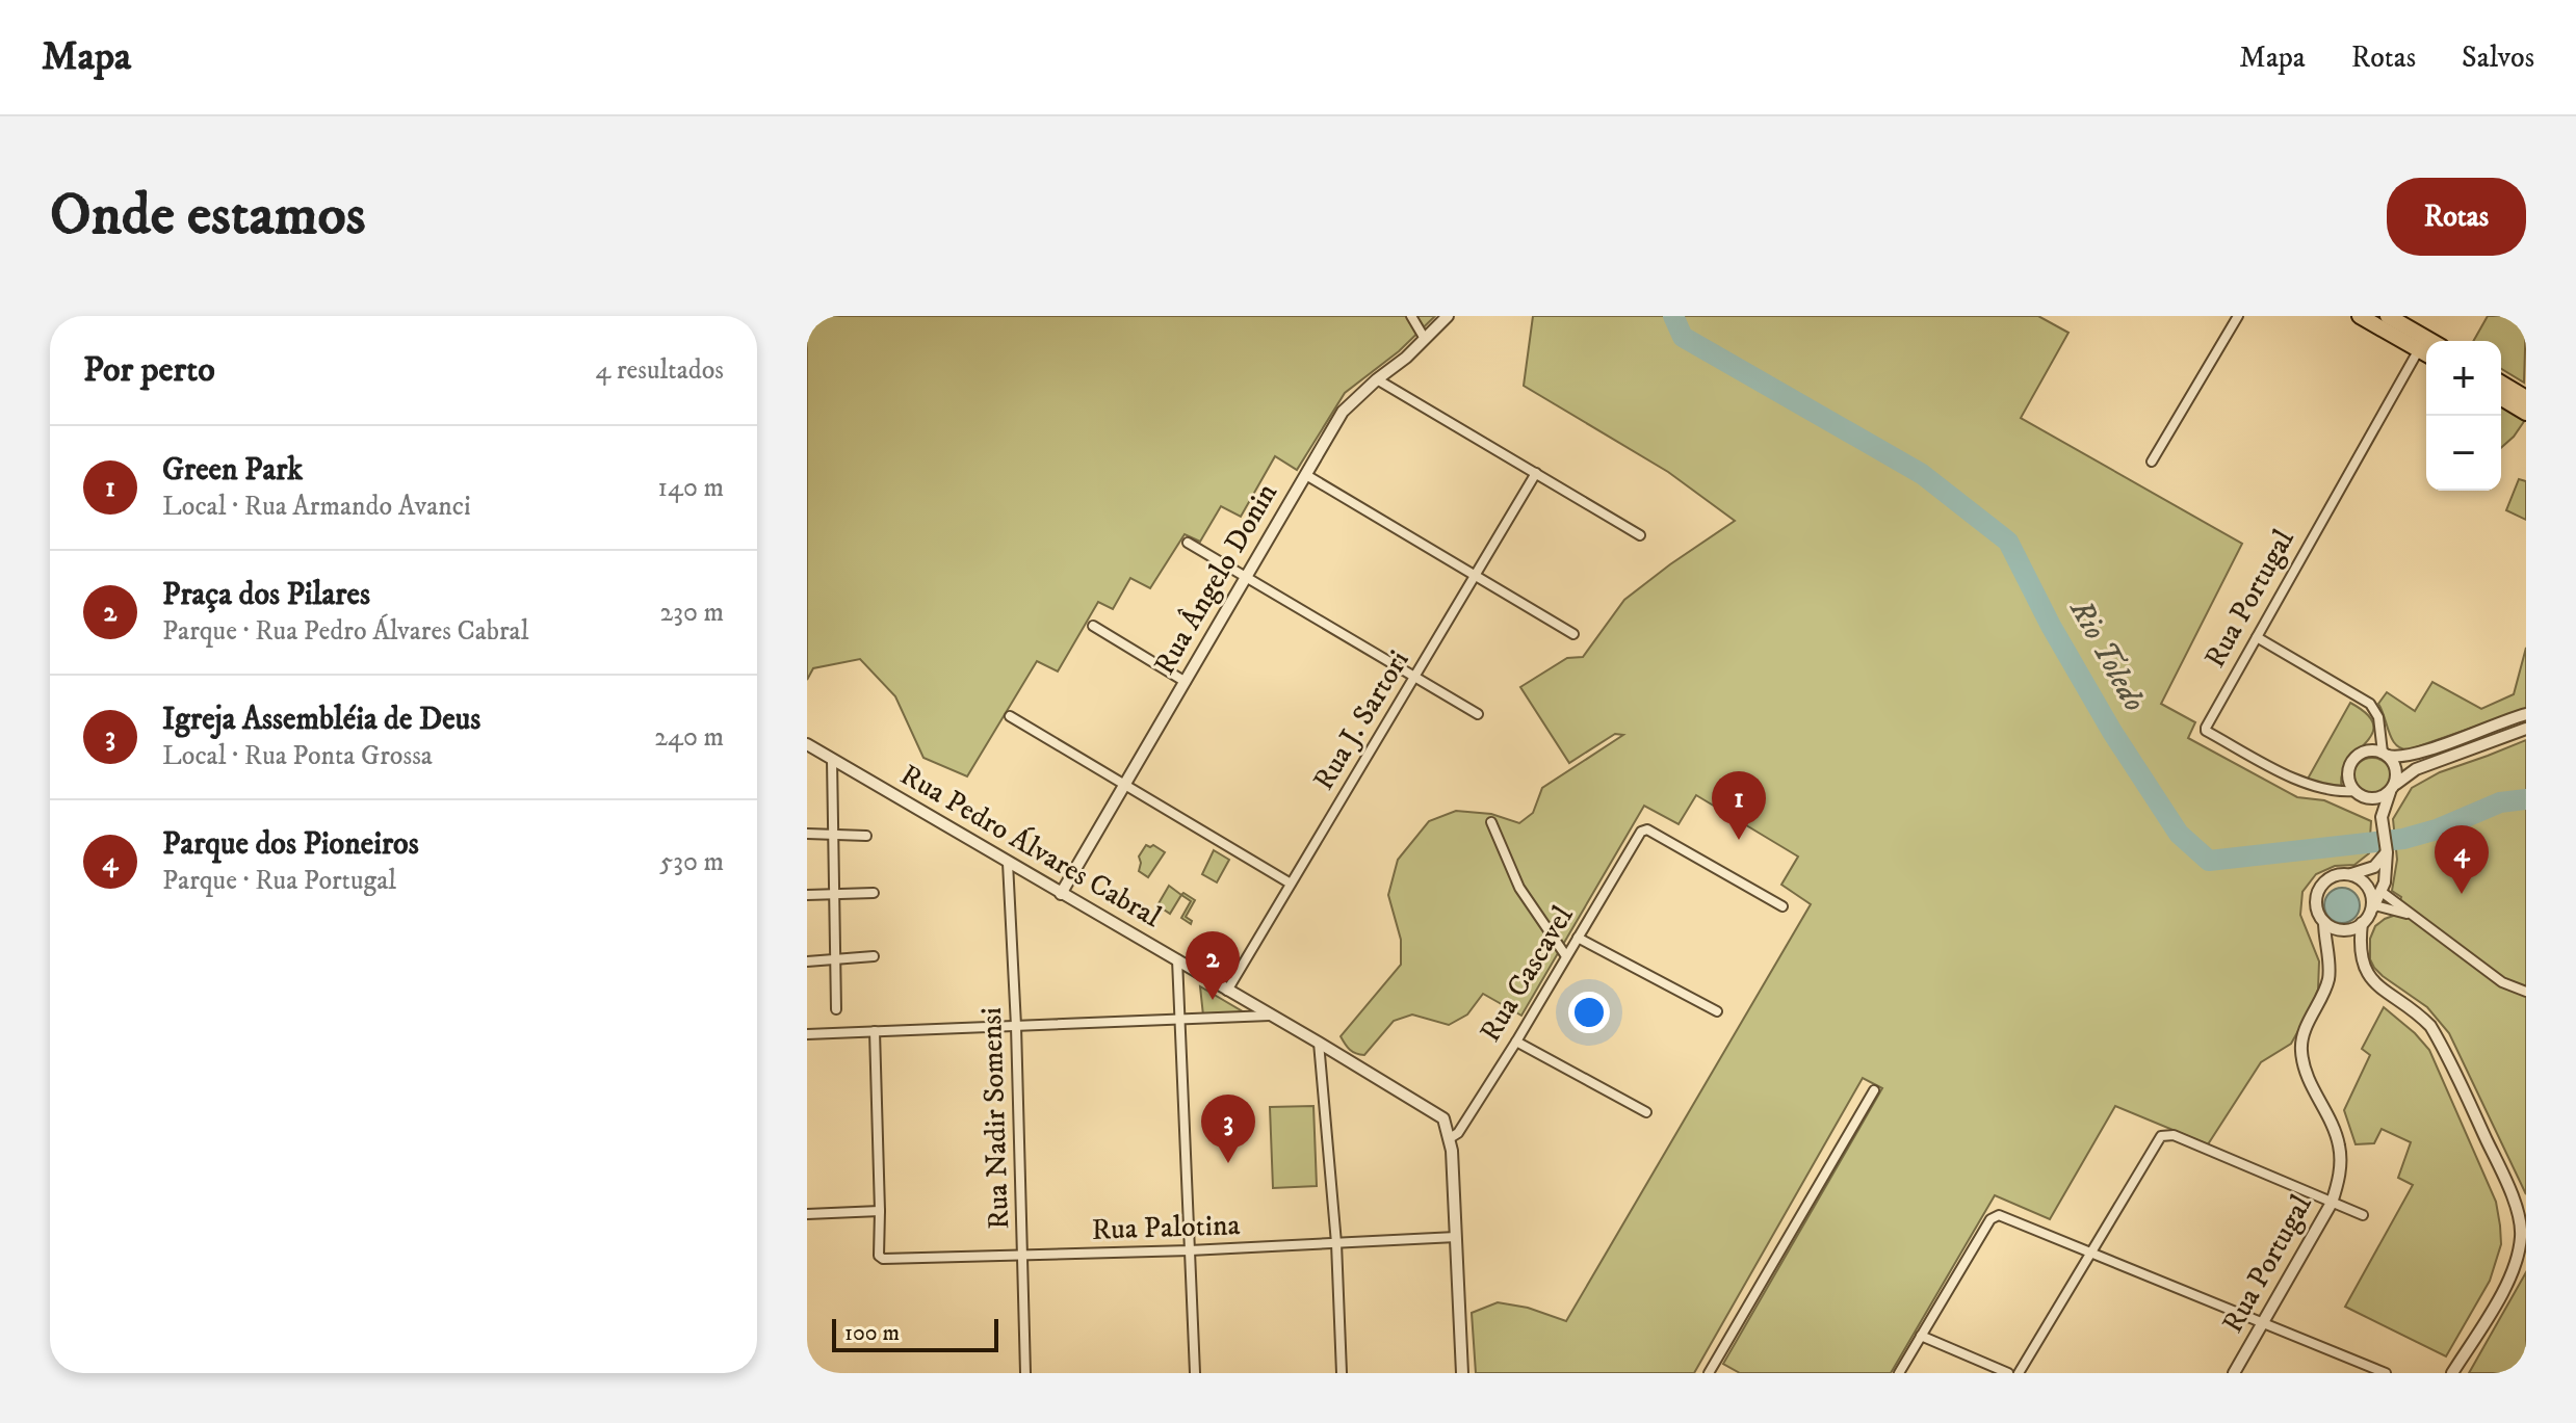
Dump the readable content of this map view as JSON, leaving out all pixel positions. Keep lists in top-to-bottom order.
{
  "streets": {
    "street": [
      "Rua Ângelo Donin",
      "Rua Portugal",
      "Rua J. Sartori",
      "Rua Pedro Álvares Cabral",
      "Rua Cascavel",
      "Rua Nadir Somensi",
      "Rua Palotina"
    ]
  },
  "crossings": [
    ["Rua Ângelo Donin", "Rua Pedro Álvares Cabral"],
    ["Rua J. Sartori", "Rua Pedro Álvares Cabral"],
    ["Rua Pedro Álvares Cabral", "Rua Cascavel"],
    ["Rua Pedro Álvares Cabral", "Rua Nadir Somensi"],
    ["Rua Nadir Somensi", "Rua Palotina"]
  ],
  "water": ["Rio Toledo"],
  "scale_bar": "100 m",
  "page": {
    "header": "Mapa",
    "nav": ["Mapa", "Rotas", "Salvos"],
    "buttons": "Rotas",
    "title": "Onde estamos",
    "heading": ["Por perto", "4 resultados"],
    "map_buttons": ["+", "−"],
    "list": [
      {
        "mark": "1",
        "name": "Green Park",
        "note": "Local · Rua Armando Avanci",
        "value": "140 m"
      },
      {
        "mark": "2",
        "name": "Praça dos Pilares",
        "note": "Parque · Rua Pedro Álvares Cabral",
        "value": "230 m"
      },
      {
        "mark": "3",
        "name": "Igreja Assembléia de Deus",
        "note": "Local · Rua Ponta Grossa",
        "value": "240 m"
      },
      {
        "mark": "4",
        "name": "Parque dos Pioneiros",
        "note": "Parque · Rua Portugal",
        "value": "530 m"
      }
    ],
    "pins": [
      "1",
      "4",
      "2",
      "3"
    ],
    "scale": "100 m"
  }
}
